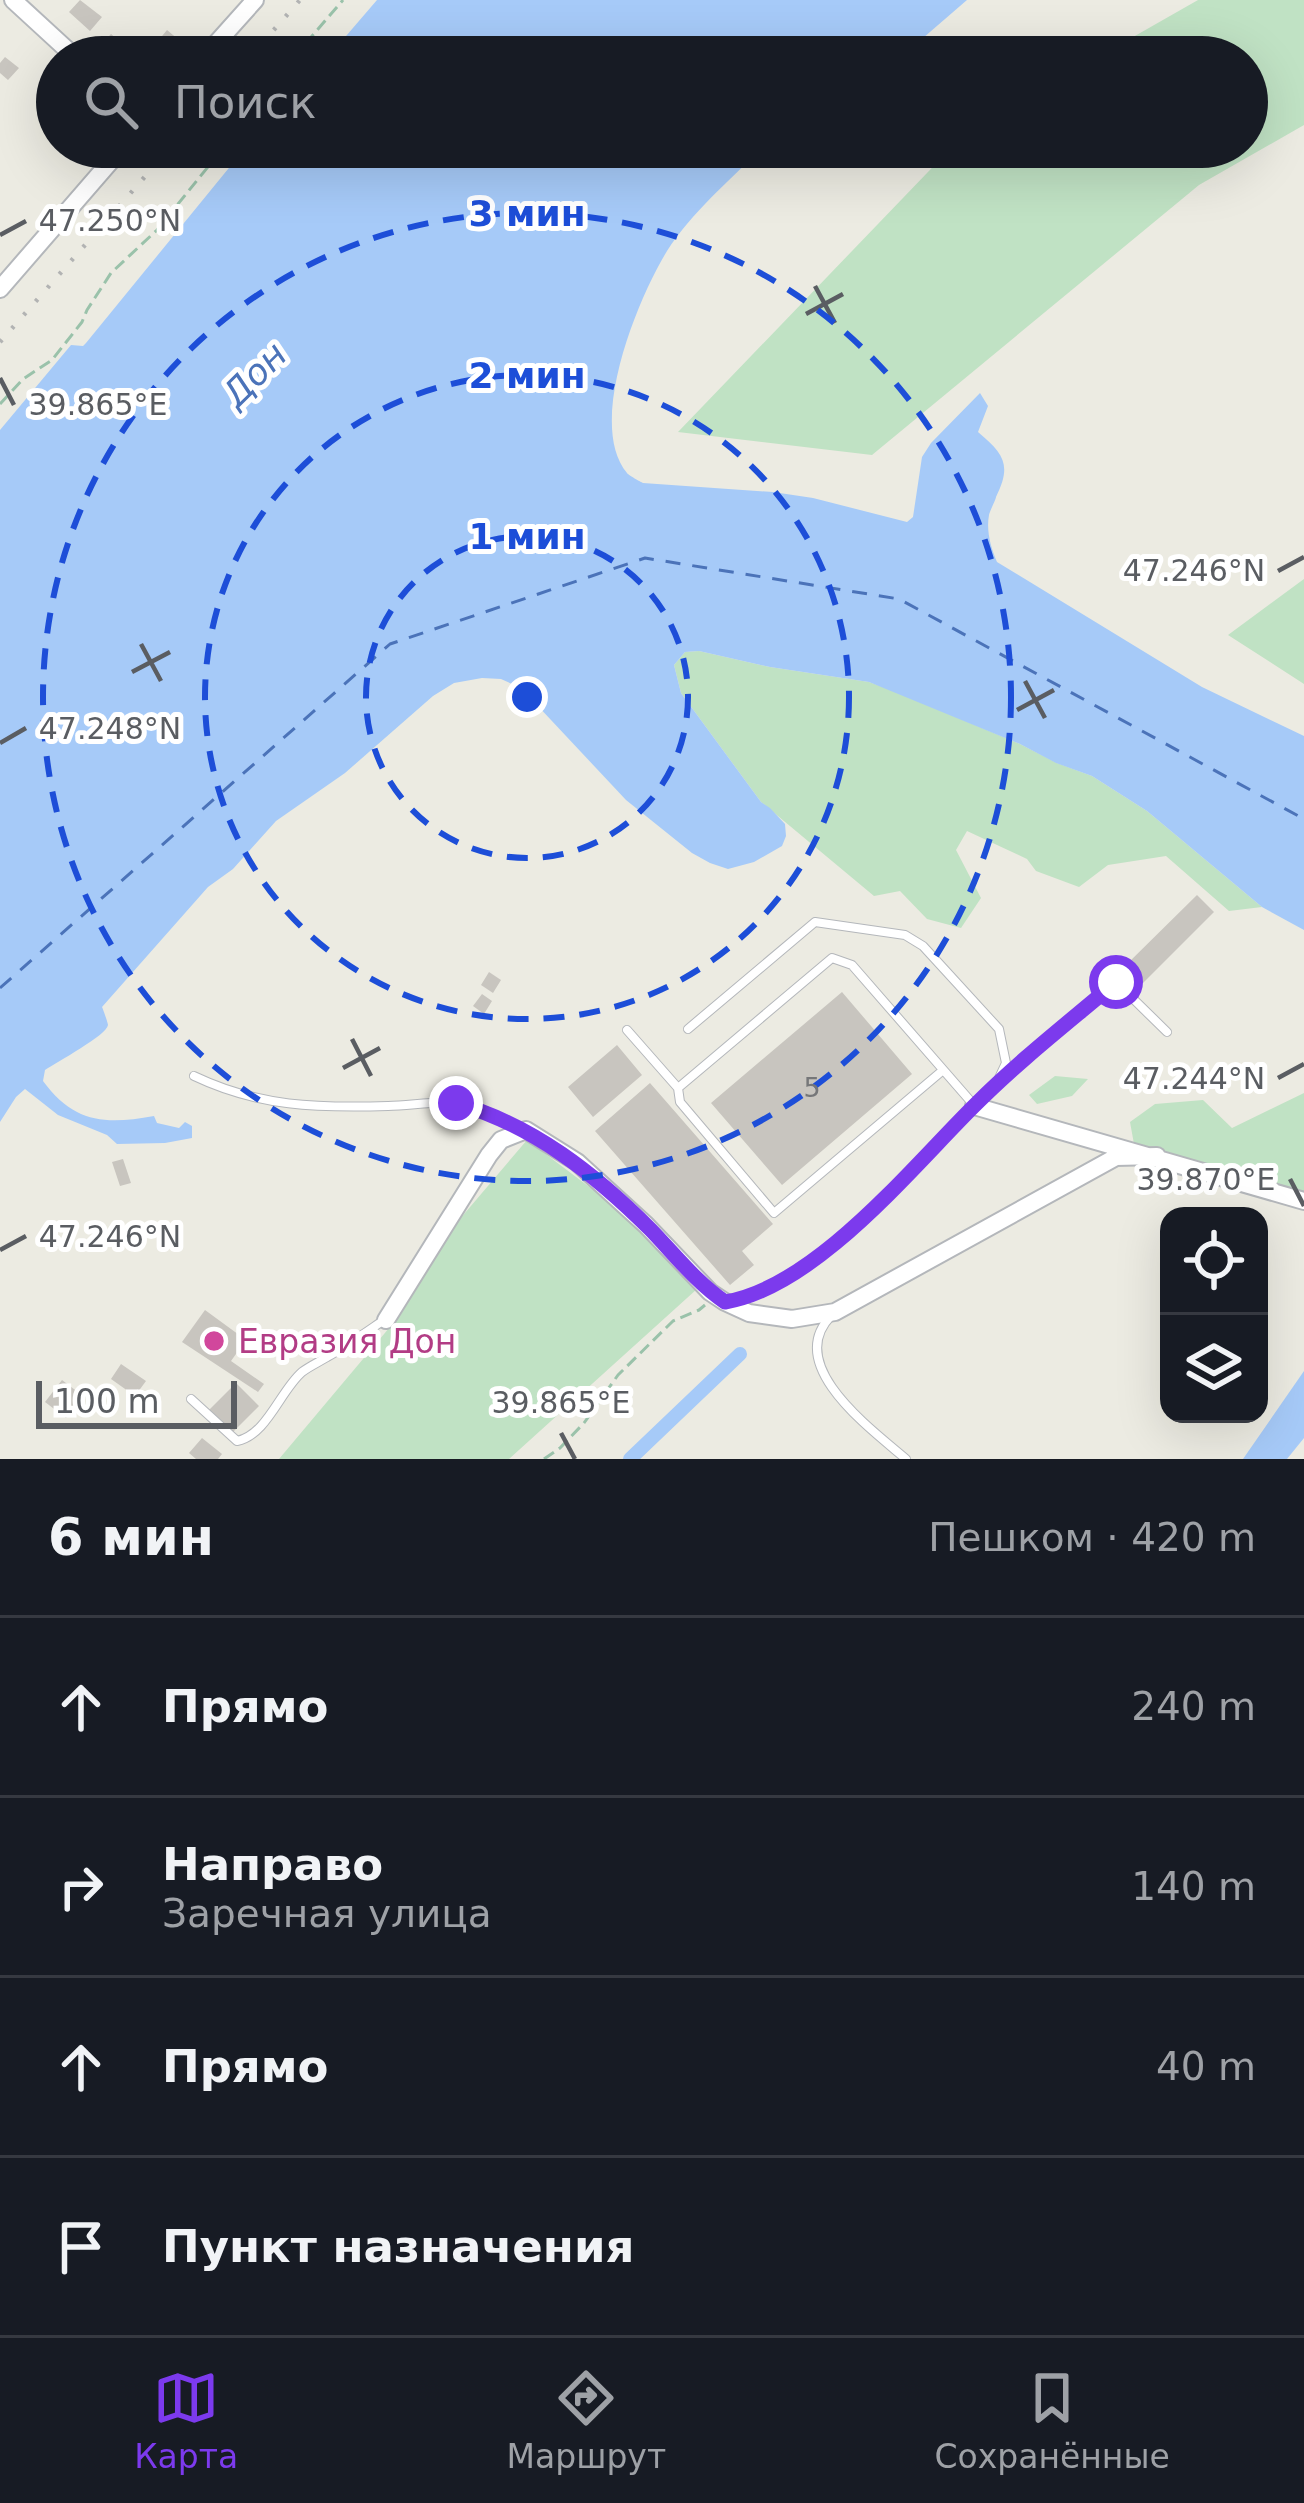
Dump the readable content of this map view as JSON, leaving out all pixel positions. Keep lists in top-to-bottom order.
{
  "water": ["Дон"],
  "places": ["Евразия Дон"],
  "house_numbers": ["5"],
  "scale_bar": "100 m",
  "page": {
    "search": "Поиск",
    "scale": "100 m",
    "heading": ["6 мин", "Пешком · 420 m"],
    "list": [
      ["Прямо", "240 m"],
      ["Направо", "Заречная улица", "140 m"],
      ["Прямо", "40 m"],
      "Пункт назначения"
    ],
    "nav": ["Карта", "Маршрут", "Сохранённые"]
  },
  "coordinates": [
    "47.250°N",
    "39.865°E",
    "47.246°N",
    "47.248°N",
    "47.244°N",
    "39.870°E"
  ],
  "rings": ["3 мин", "2 мин", "1 мин"]
}
